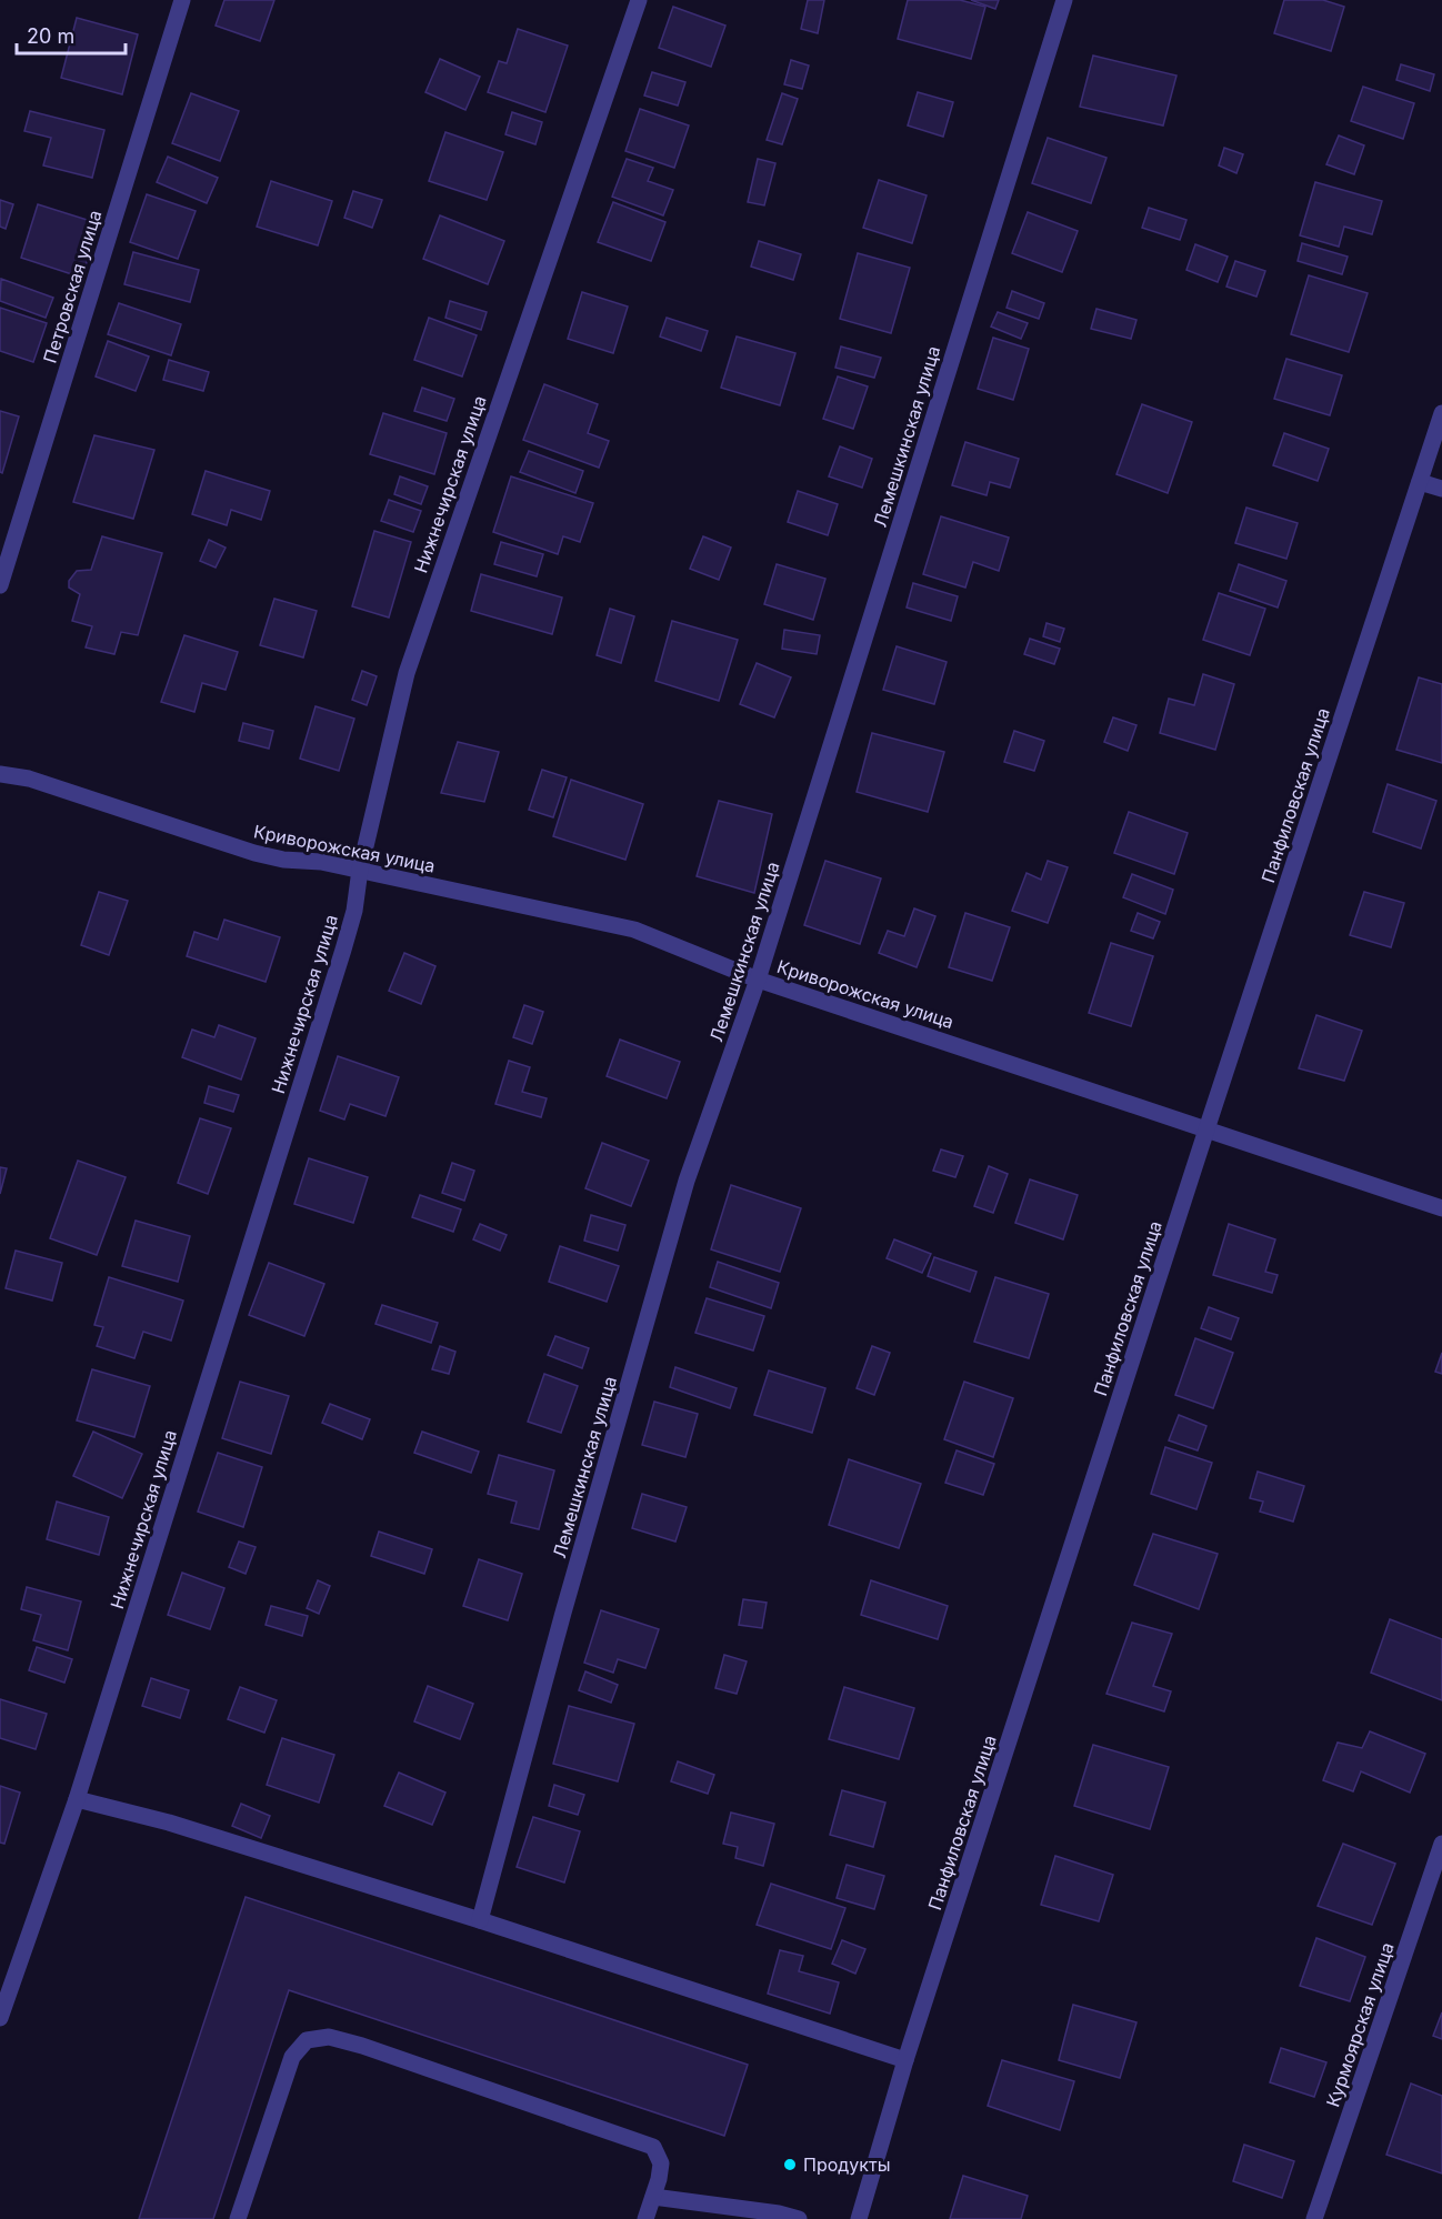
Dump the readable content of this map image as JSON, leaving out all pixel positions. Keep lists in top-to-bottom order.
{
  "streets": {
    "street": [
      "Петровская улица",
      "Лемешкинская улица",
      "Нижнечирская улица",
      "Панфиловская улица",
      "Криворожская улица",
      "Курмоярская улица"
    ]
  },
  "crossings": [
    ["Лемешкинская улица", "Криворожская улица"],
    ["Нижнечирская улица", "Криворожская улица"],
    ["Панфиловская улица", "Криворожская улица"]
  ],
  "places": ["Продукты"],
  "scale_bar": "20 m"
}
